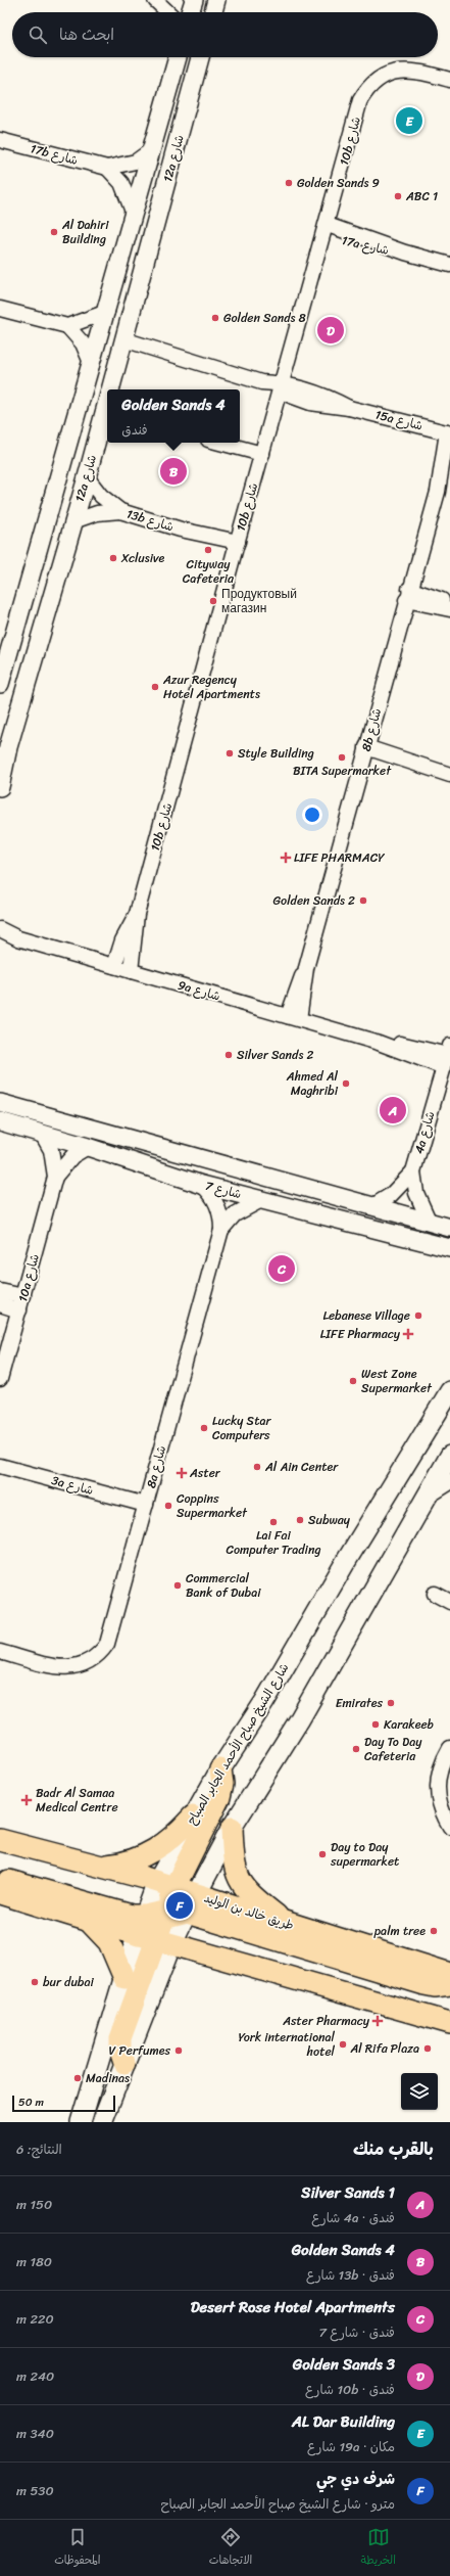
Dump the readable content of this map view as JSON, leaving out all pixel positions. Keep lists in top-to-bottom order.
{
  "streets": {
    "main road": ["شارع الشيخ صباح الأحمد الجابر الصباح", "طريق خالد بن الوليد"],
    "street": [
      "10b شارع",
      "17b شارع",
      "12a شارع",
      "17a شارع",
      "15a شارع",
      "13b شارع",
      "8b شارع",
      "9a شارع",
      "4a شارع",
      "شارع 7",
      "10a شارع",
      "8a شارع",
      "3a شارع"
    ]
  },
  "crossings": [
    ["10b شارع", "17a شارع"],
    ["10b شارع", "15a شارع"],
    ["10b شارع", "13b شارع"],
    ["10b شارع", "9a شارع"],
    ["17b شارع", "12a شارع"],
    ["12a شارع", "15a شارع"],
    ["12a شارع", "13b شارع"],
    ["15a شارع", "8b شارع"],
    ["8b شارع", "9a شارع"],
    ["9a شارع", "4a شارع"],
    ["4a شارع", "شارع 7"],
    ["شارع 7", "10a شارع"],
    ["شارع 7", "8a شارع"],
    ["8a شارع", "3a شارع"],
    ["شارع الشيخ صباح الأحمد الجابر الصباح", "طريق خالد بن الوليد"]
  ],
  "places": {
    "other": [
      "Golden Sands 9",
      "ABC 1",
      "Al Dahiri Building",
      "Golden Sands 8",
      "Cityway Cafeteria",
      "Xclusive",
      "Продуктовый магазин",
      "Azur Regency Hotel Apartments",
      "Style Building",
      "BITA Supermarket",
      "Golden Sands 2",
      "Silver Sands 2",
      "Ahmed Al Maghribi",
      "Lebanese Village",
      "West Zone Supermarket",
      "Lucky Star Computers",
      "Al Ain Center",
      "Coppins Supermarket",
      "Subway",
      "Lai Fai Computer Trading",
      "Commercial Bank of Dubai",
      "Emirates",
      "Karakeeb",
      "Day To Day Cafeteria",
      "Day to Day supermarket",
      "palm tree",
      "bur dubai",
      "York international hotel",
      "Al Rifa Plaza",
      "V Perfumes",
      "Madinas"
    ],
    "health": [
      "LIFE PHARMACY",
      "LIFE Pharmacy",
      "Aster",
      "Badr Al Samaa Medical Centre",
      "Aster Pharmacy"
    ]
  },
  "scale_bar": "50 m",
  "page": {
    "search": "ابحث هنا",
    "pins": [
      "E",
      "D",
      "B",
      "A",
      "C",
      "F"
    ],
    "popup": ["Golden Sands 4", "فندق"],
    "scale": "50 m",
    "heading": ["بالقرب منك", "النتائج: 6"],
    "list": [
      {
        "mark": "A",
        "name": "Silver Sands 1",
        "note": "فندق · 4a شارع",
        "value": "150 m"
      },
      {
        "mark": "B",
        "name": "Golden Sands 4",
        "note": "فندق · 13b شارع",
        "value": "180 m"
      },
      {
        "mark": "C",
        "name": "Desert Rose Hotel Apartments",
        "note": "فندق · شارع 7",
        "value": "220 m"
      },
      {
        "mark": "D",
        "name": "Golden Sands 3",
        "note": "فندق · 10b شارع",
        "value": "240 m"
      },
      {
        "mark": "E",
        "name": "AL Dar Building",
        "note": "مكان · 19a شارع",
        "value": "340 m"
      },
      {
        "mark": "F",
        "name": "شرف دي جي",
        "note": "مترو · شارع الشيخ صباح الأحمد الجابر الصباح",
        "value": "530 m"
      }
    ],
    "nav": ["الخريطة", "الاتجاهات", "المحفوظات"]
  }
}
